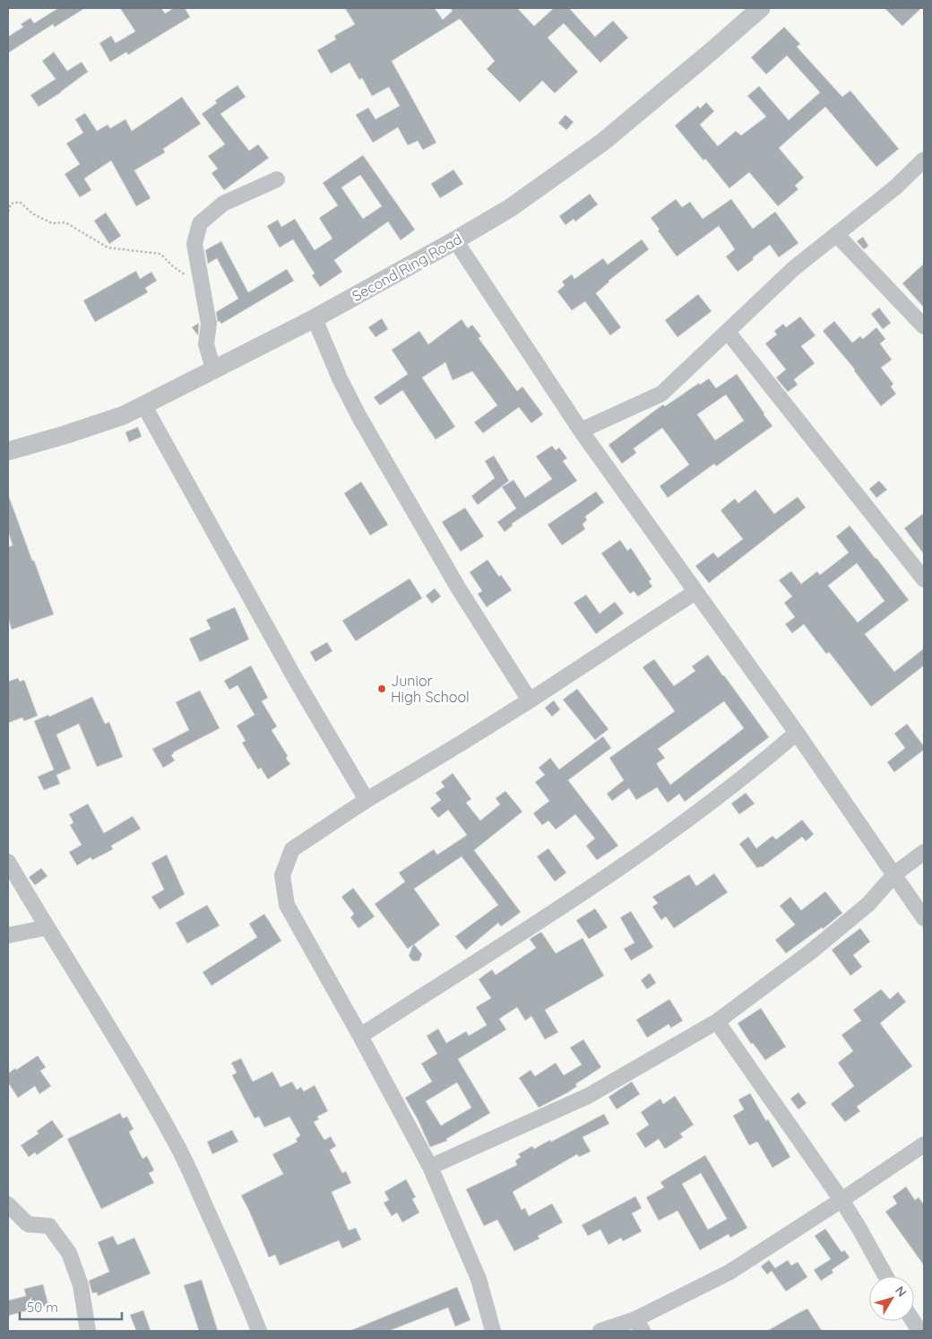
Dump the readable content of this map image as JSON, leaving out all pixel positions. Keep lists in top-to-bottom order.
{
  "streets": {
    "street": ["Second Ring Road"]
  },
  "places": ["Junior High School"],
  "scale_bar": "50 m",
  "north": "top right"
}
